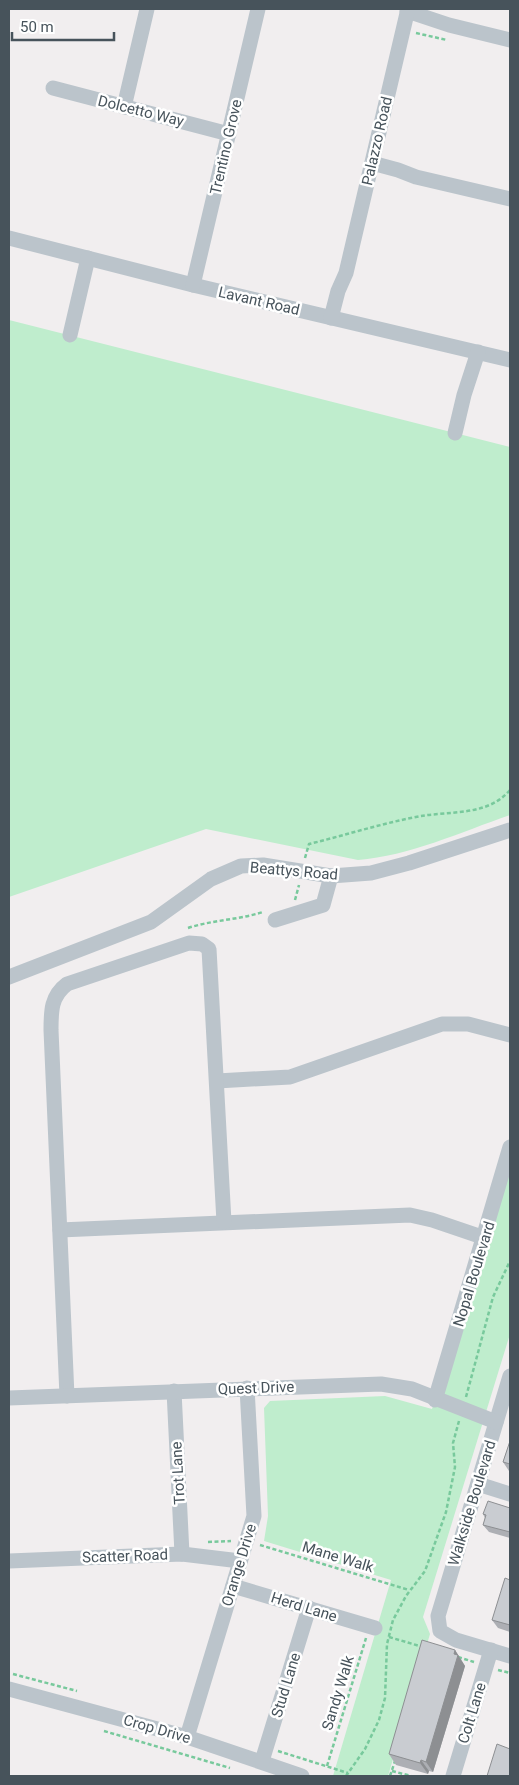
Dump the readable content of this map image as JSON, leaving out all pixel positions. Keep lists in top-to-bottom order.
{
  "streets": {
    "street": [
      "Dolcetto Way",
      "Palazzo Road",
      "Trentino Grove",
      "Lavant Road",
      "Beattys Road",
      "Nopal Boulevard",
      "Quest Drive",
      "Trot Lane",
      "Walkside Boulevard",
      "Scatter Road",
      "Orange Drive",
      "Herd Lane",
      "Stud Lane",
      "Colt Lane",
      "Crop Drive"
    ],
    "path": ["Mane Walk", "Sandy Walk"]
  },
  "crossings": [
    ["Dolcetto Way", "Trentino Grove"],
    ["Palazzo Road", "Lavant Road"],
    ["Trentino Grove", "Lavant Road"],
    ["Nopal Boulevard", "Quest Drive"],
    ["Quest Drive", "Trot Lane"],
    ["Quest Drive", "Walkside Boulevard"],
    ["Quest Drive", "Orange Drive"],
    ["Trot Lane", "Scatter Road"],
    ["Walkside Boulevard", "Colt Lane"],
    ["Scatter Road", "Orange Drive"],
    ["Orange Drive", "Herd Lane"],
    ["Orange Drive", "Crop Drive"],
    ["Herd Lane", "Stud Lane"],
    ["Herd Lane", "Sandy Walk"],
    ["Stud Lane", "Crop Drive"]
  ],
  "scale_bar": "50 m"
}
